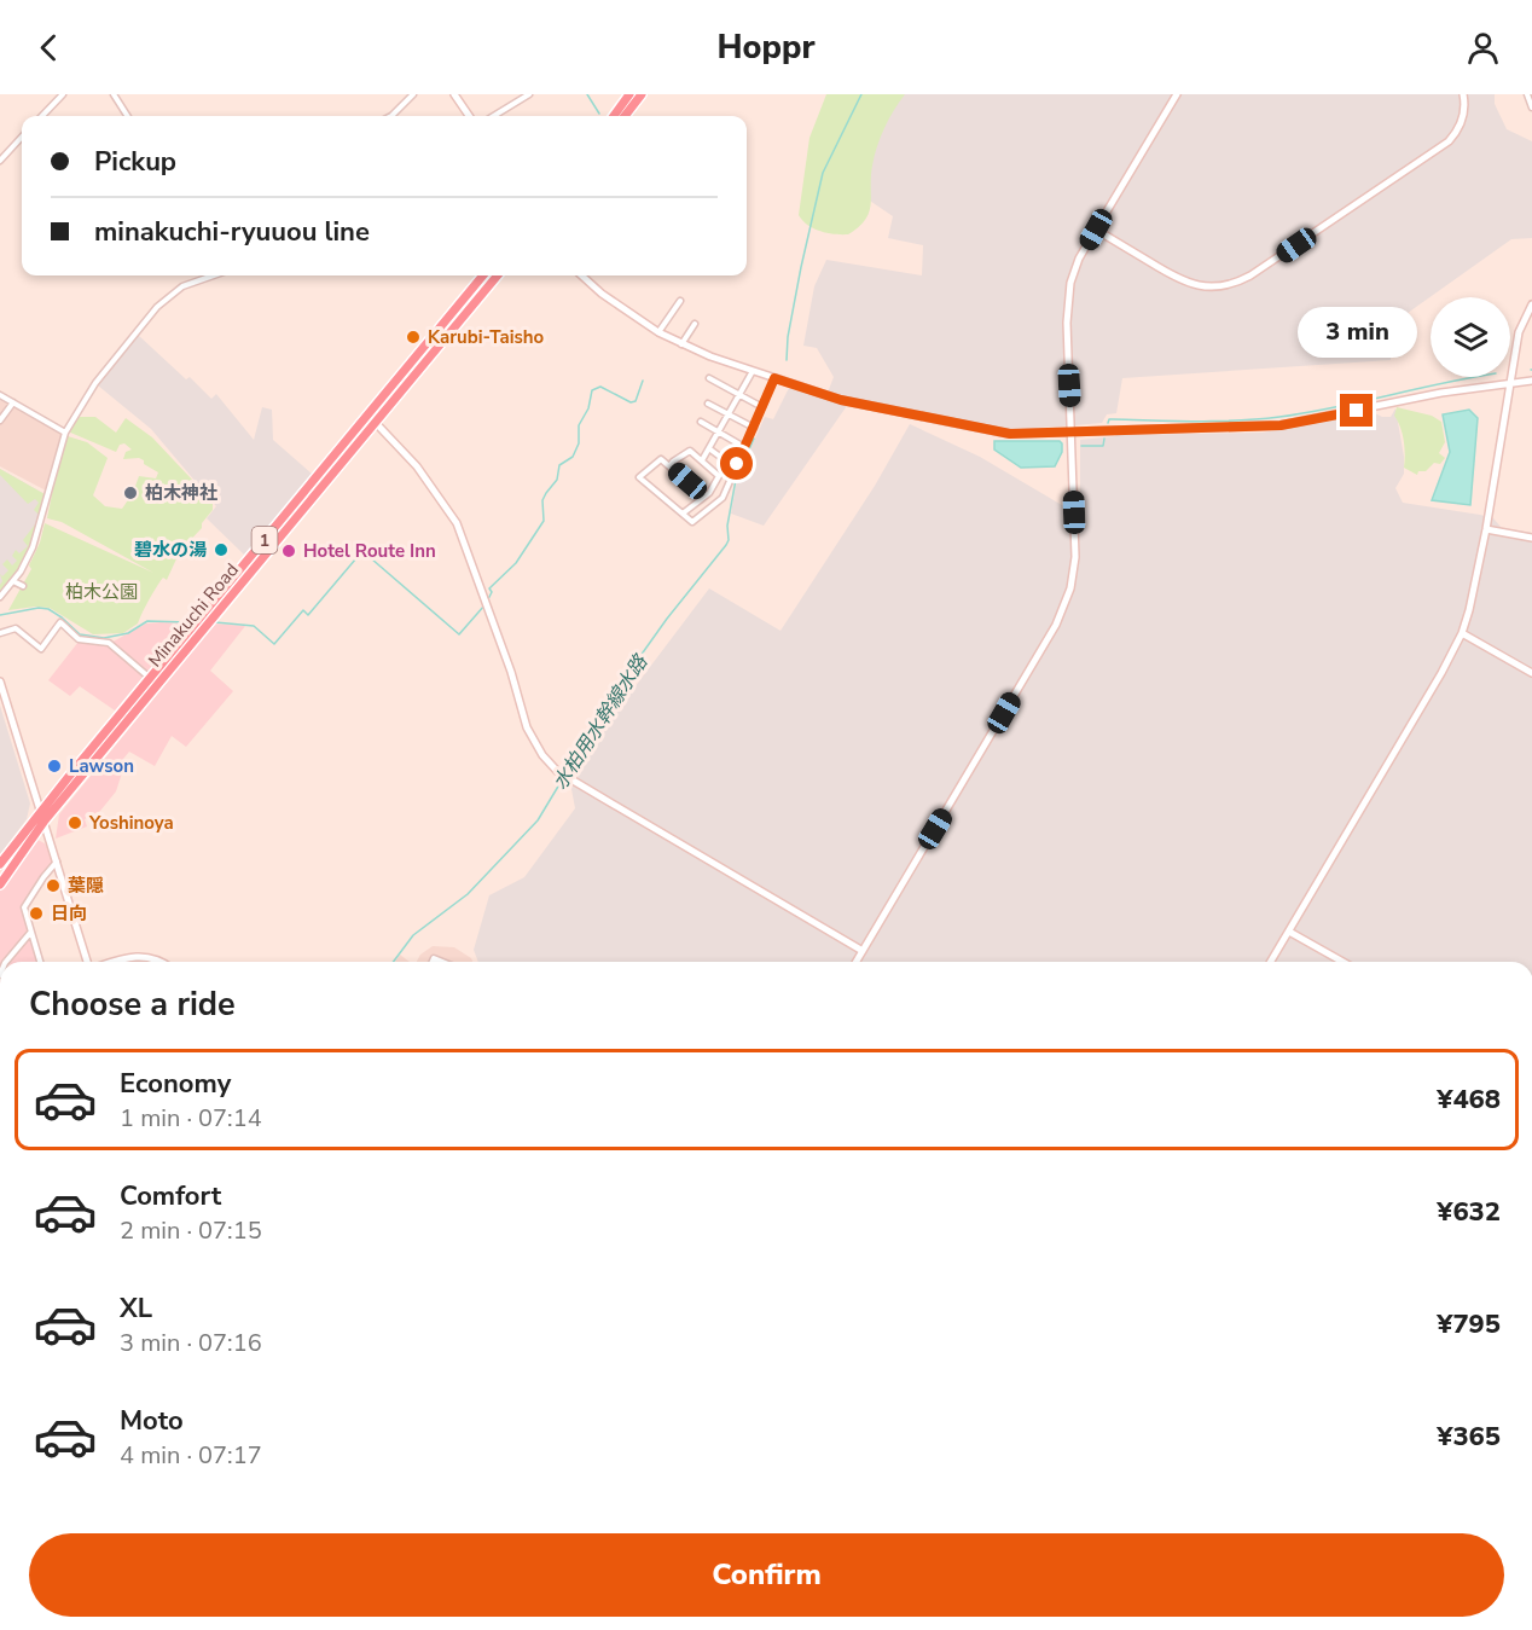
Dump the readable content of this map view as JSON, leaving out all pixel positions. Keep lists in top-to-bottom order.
{
  "streets": {
    "highway": ["1", "Minakuchi Road"]
  },
  "water": ["水柏用水幹線水路"],
  "parks": ["柏木公園"],
  "places": [
    "Karubi-Taisho",
    "柏木神社",
    "碧水の湯",
    "Hotel Route Inn",
    "Lawson",
    "Yoshinoya",
    "葉隠",
    "日向"
  ],
  "page": {
    "header": "Hoppr",
    "banner": ["Pickup", "minakuchi-ryuuou line"],
    "bubble": "3 min",
    "heading": "Choose a ride",
    "list": [
      {
        "name": "Economy",
        "note": "1 min · 07:14",
        "value": "¥468"
      },
      {
        "name": "Comfort",
        "note": "2 min · 07:15",
        "value": "¥632"
      },
      {
        "name": "XL",
        "note": "3 min · 07:16",
        "value": "¥795"
      },
      {
        "name": "Moto",
        "note": "4 min · 07:17",
        "value": "¥365"
      }
    ],
    "buttons": "Confirm"
  }
}
